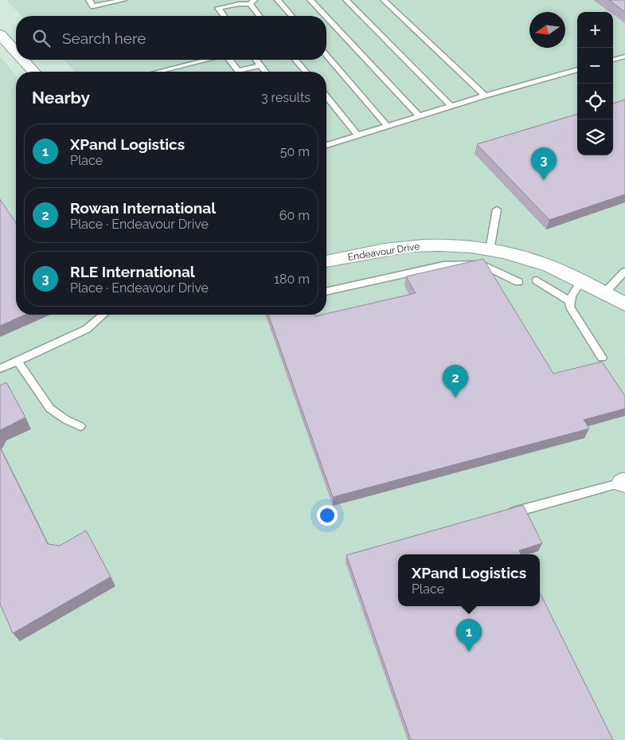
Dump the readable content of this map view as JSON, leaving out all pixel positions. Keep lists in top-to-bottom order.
{
  "streets": {
    "street": ["Endeavour Drive"]
  },
  "north": "left",
  "page": {
    "map_buttons": ["+", "−"],
    "search": "Search here",
    "heading": ["Nearby", "3 results"],
    "list": [
      {
        "mark": "1",
        "name": "XPand Logistics",
        "note": "Place",
        "value": "50 m"
      },
      {
        "mark": "2",
        "name": "Rowan International",
        "note": "Place · Endeavour Drive",
        "value": "60 m"
      },
      {
        "mark": "3",
        "name": "RLE International",
        "note": "Place · Endeavour Drive",
        "value": "180 m"
      }
    ],
    "pins": ["3", "2", "1"],
    "popup": ["XPand Logistics", "Place"]
  }
}
